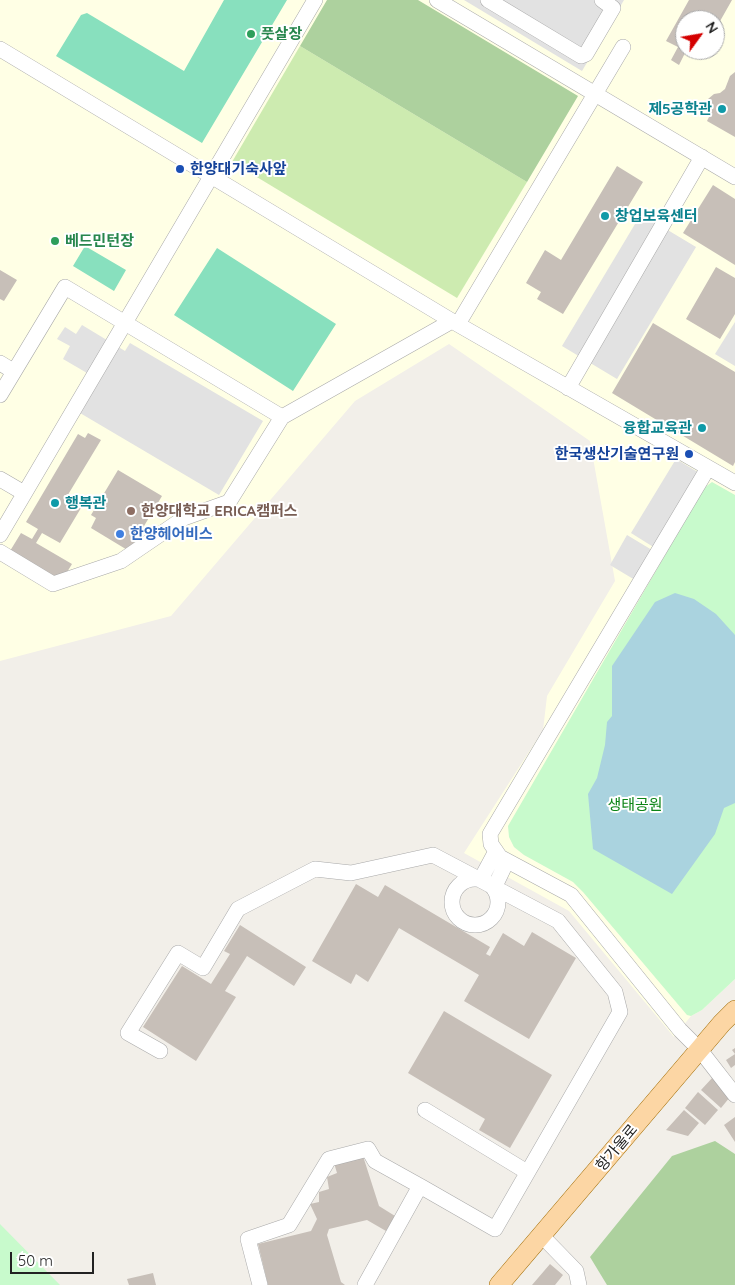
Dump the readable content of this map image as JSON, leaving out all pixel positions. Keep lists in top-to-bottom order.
{
  "streets": {
    "main road": ["항가울로"]
  },
  "parks": ["생태공원"],
  "places": [
    "풋살장",
    "제5공학관",
    "한양대기숙사앞",
    "창업보육센터",
    "베드민턴장",
    "융합교육관",
    "한국생산기술연구원",
    "행복관",
    "한양대학교 ERICA캠퍼스",
    "한양헤어비스"
  ],
  "scale_bar": "50 m",
  "north": "top right"
}
